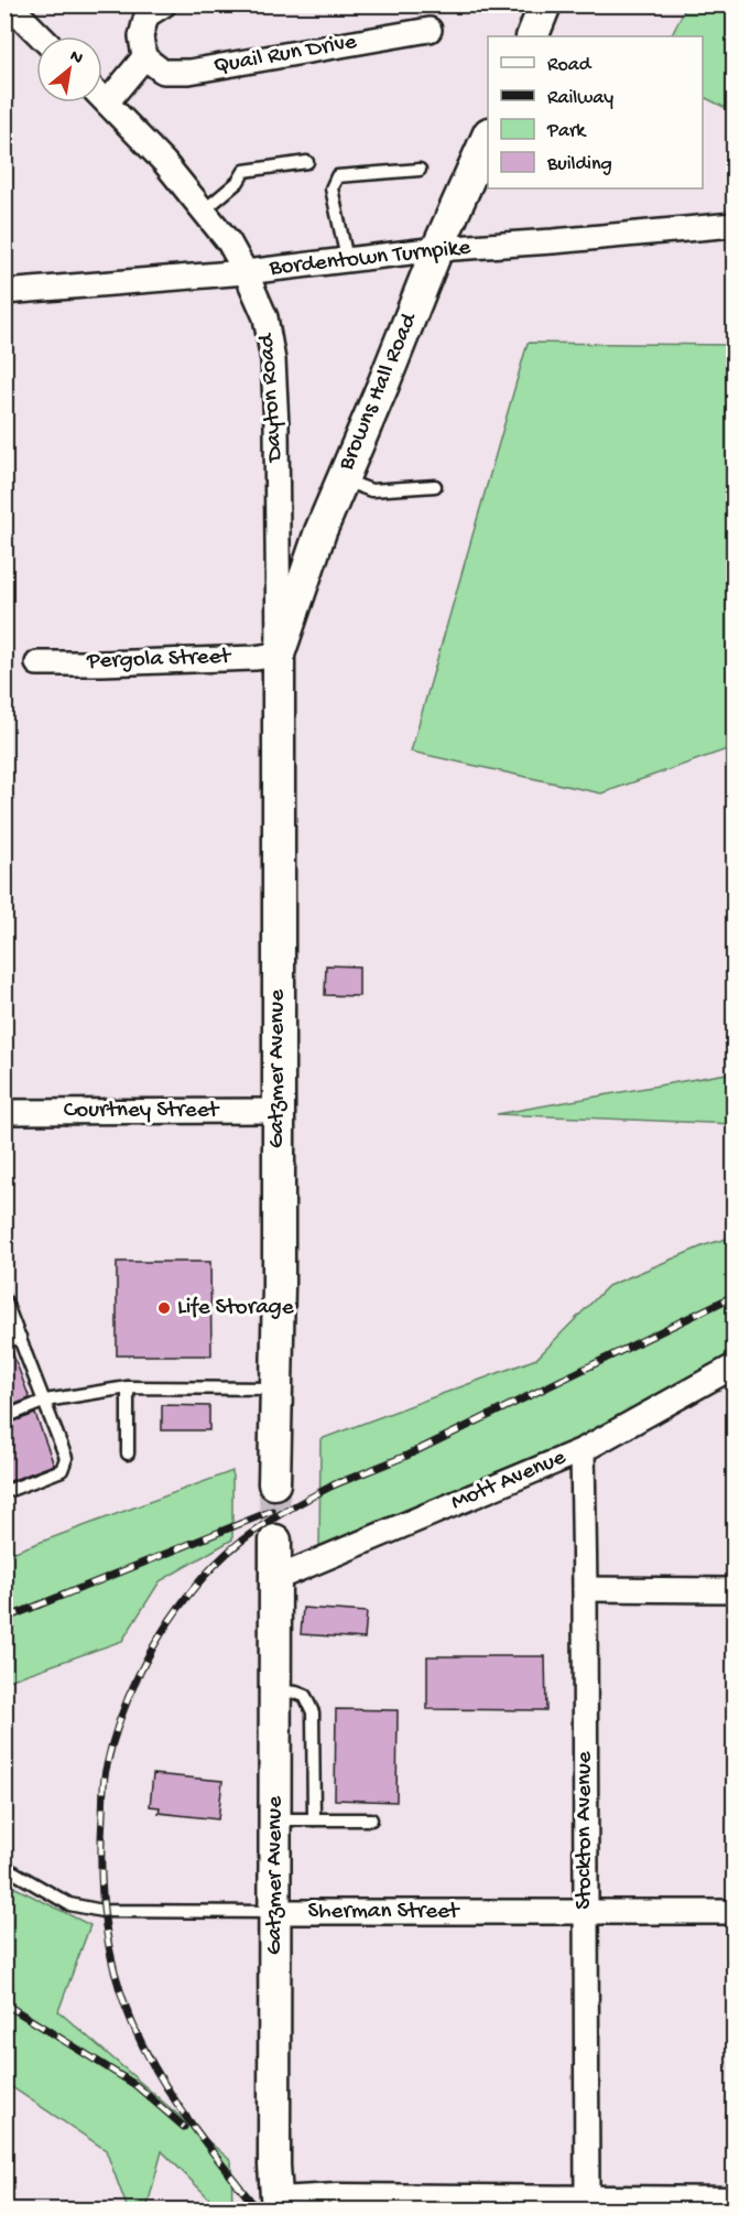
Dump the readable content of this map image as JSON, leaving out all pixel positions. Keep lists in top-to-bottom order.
{
  "streets": {
    "street": [
      "Quail Run Drive",
      "Bordentown Turnpike",
      "Browns Hall Road",
      "Dayton Road",
      "Pergola Street",
      "Gatzmer Avenue",
      "Courtney Street",
      "Mott Avenue",
      "Stockton Avenue",
      "Sherman Street"
    ]
  },
  "crossings": [
    ["Bordentown Turnpike", "Browns Hall Road"],
    ["Bordentown Turnpike", "Dayton Road"],
    ["Browns Hall Road", "Dayton Road"],
    ["Browns Hall Road", "Pergola Street"],
    ["Browns Hall Road", "Gatzmer Avenue"],
    ["Dayton Road", "Pergola Street"],
    ["Dayton Road", "Gatzmer Avenue"],
    ["Pergola Street", "Gatzmer Avenue"],
    ["Gatzmer Avenue", "Courtney Street"],
    ["Gatzmer Avenue", "Mott Avenue"],
    ["Gatzmer Avenue", "Sherman Street"],
    ["Mott Avenue", "Stockton Avenue"],
    ["Stockton Avenue", "Sherman Street"]
  ],
  "places": ["Life Storage"],
  "legend": [
    "Road",
    "Railway",
    "Park",
    "Building"
  ],
  "north": "top right"
}
